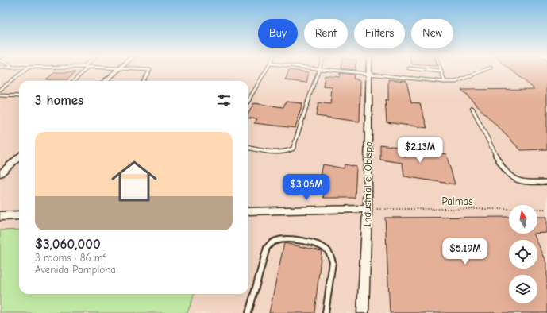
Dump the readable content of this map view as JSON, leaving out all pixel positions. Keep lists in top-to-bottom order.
{
  "streets": {
    "street": ["Industrial el Obispo"],
    "path": ["Palmas"]
  },
  "crossings": [
    ["Industrial el Obispo", "Palmas"]
  ],
  "north": "top",
  "page": {
    "chip": [
      "Buy",
      "Rent",
      "Filters",
      "New"
    ],
    "heading": "3 homes",
    "list": [
      {
        "name": "$3,060,000",
        "note": "3 rooms · 86 m² · Avenida Pamplona"
      }
    ],
    "price": ["$2.13M", "$3.06M", "$5.19M"]
  }
}
